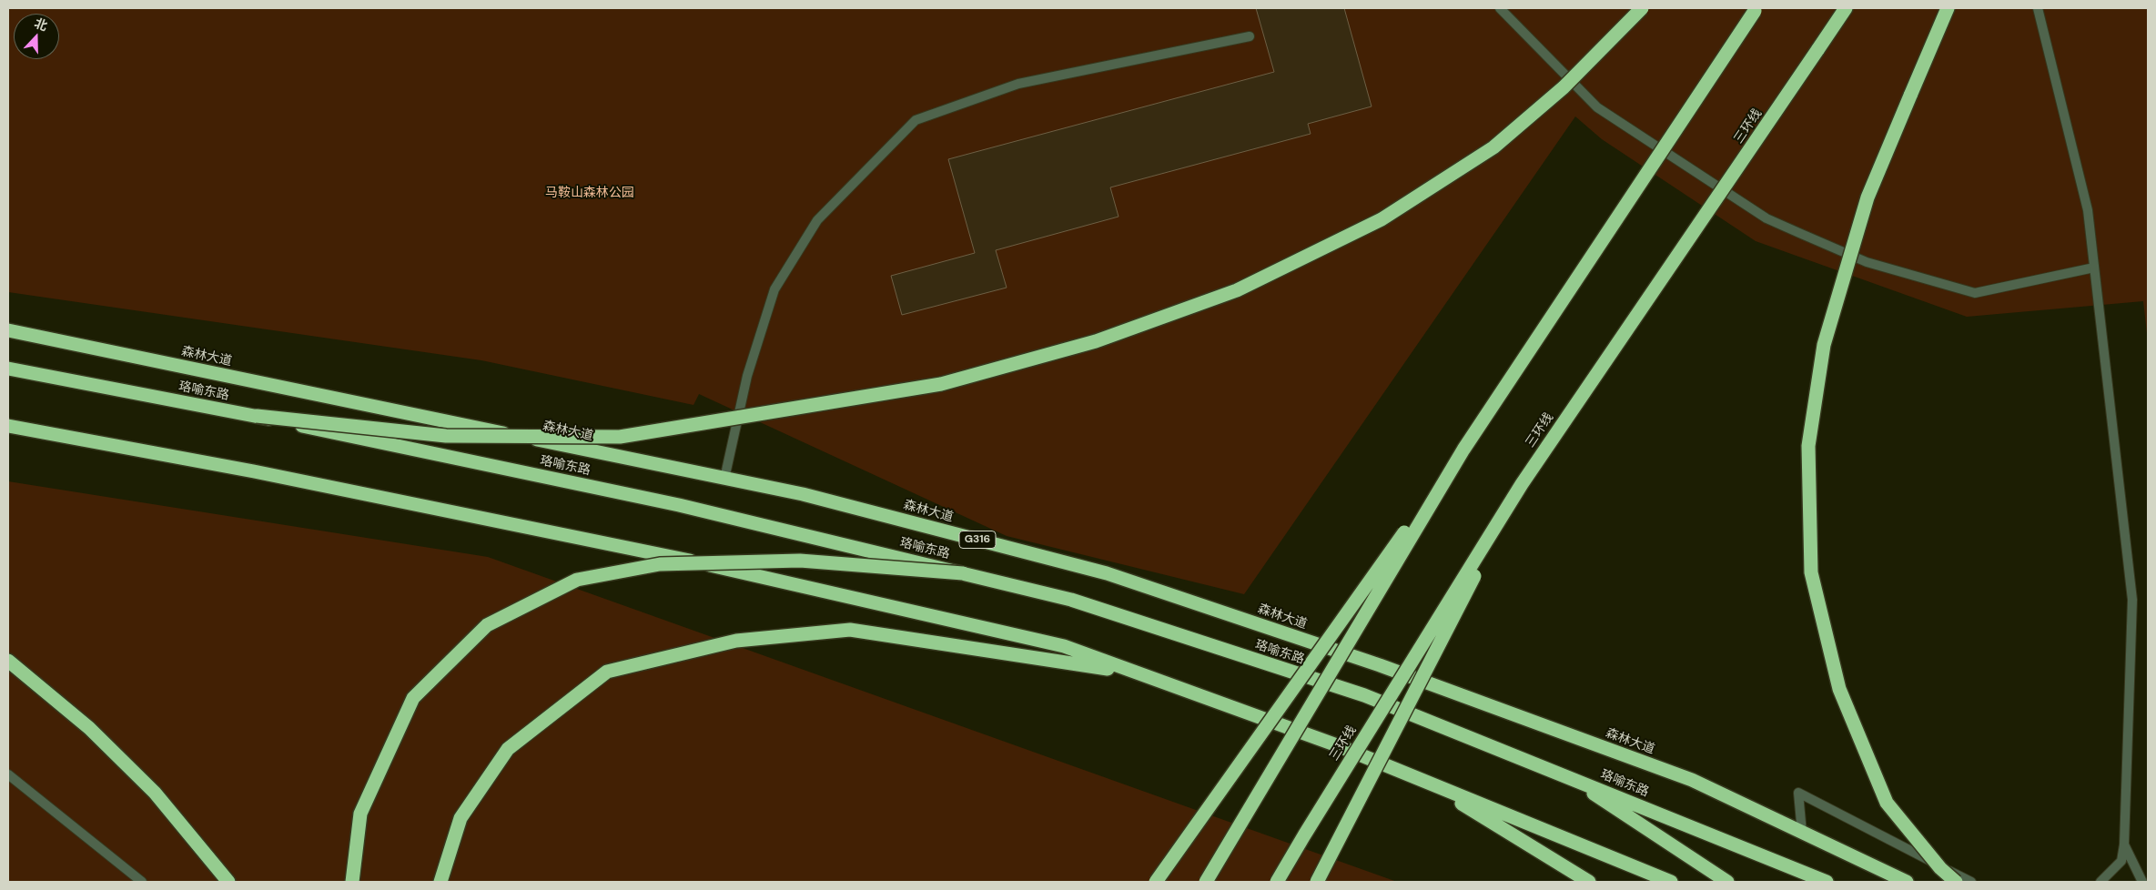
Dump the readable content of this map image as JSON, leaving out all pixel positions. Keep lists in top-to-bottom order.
{
  "streets": {
    "highway": [
      "三环线",
      "森林大道",
      "珞喻东路",
      "G316"
    ]
  },
  "parks": ["马鞍山森林公园"],
  "north": "top"
}
